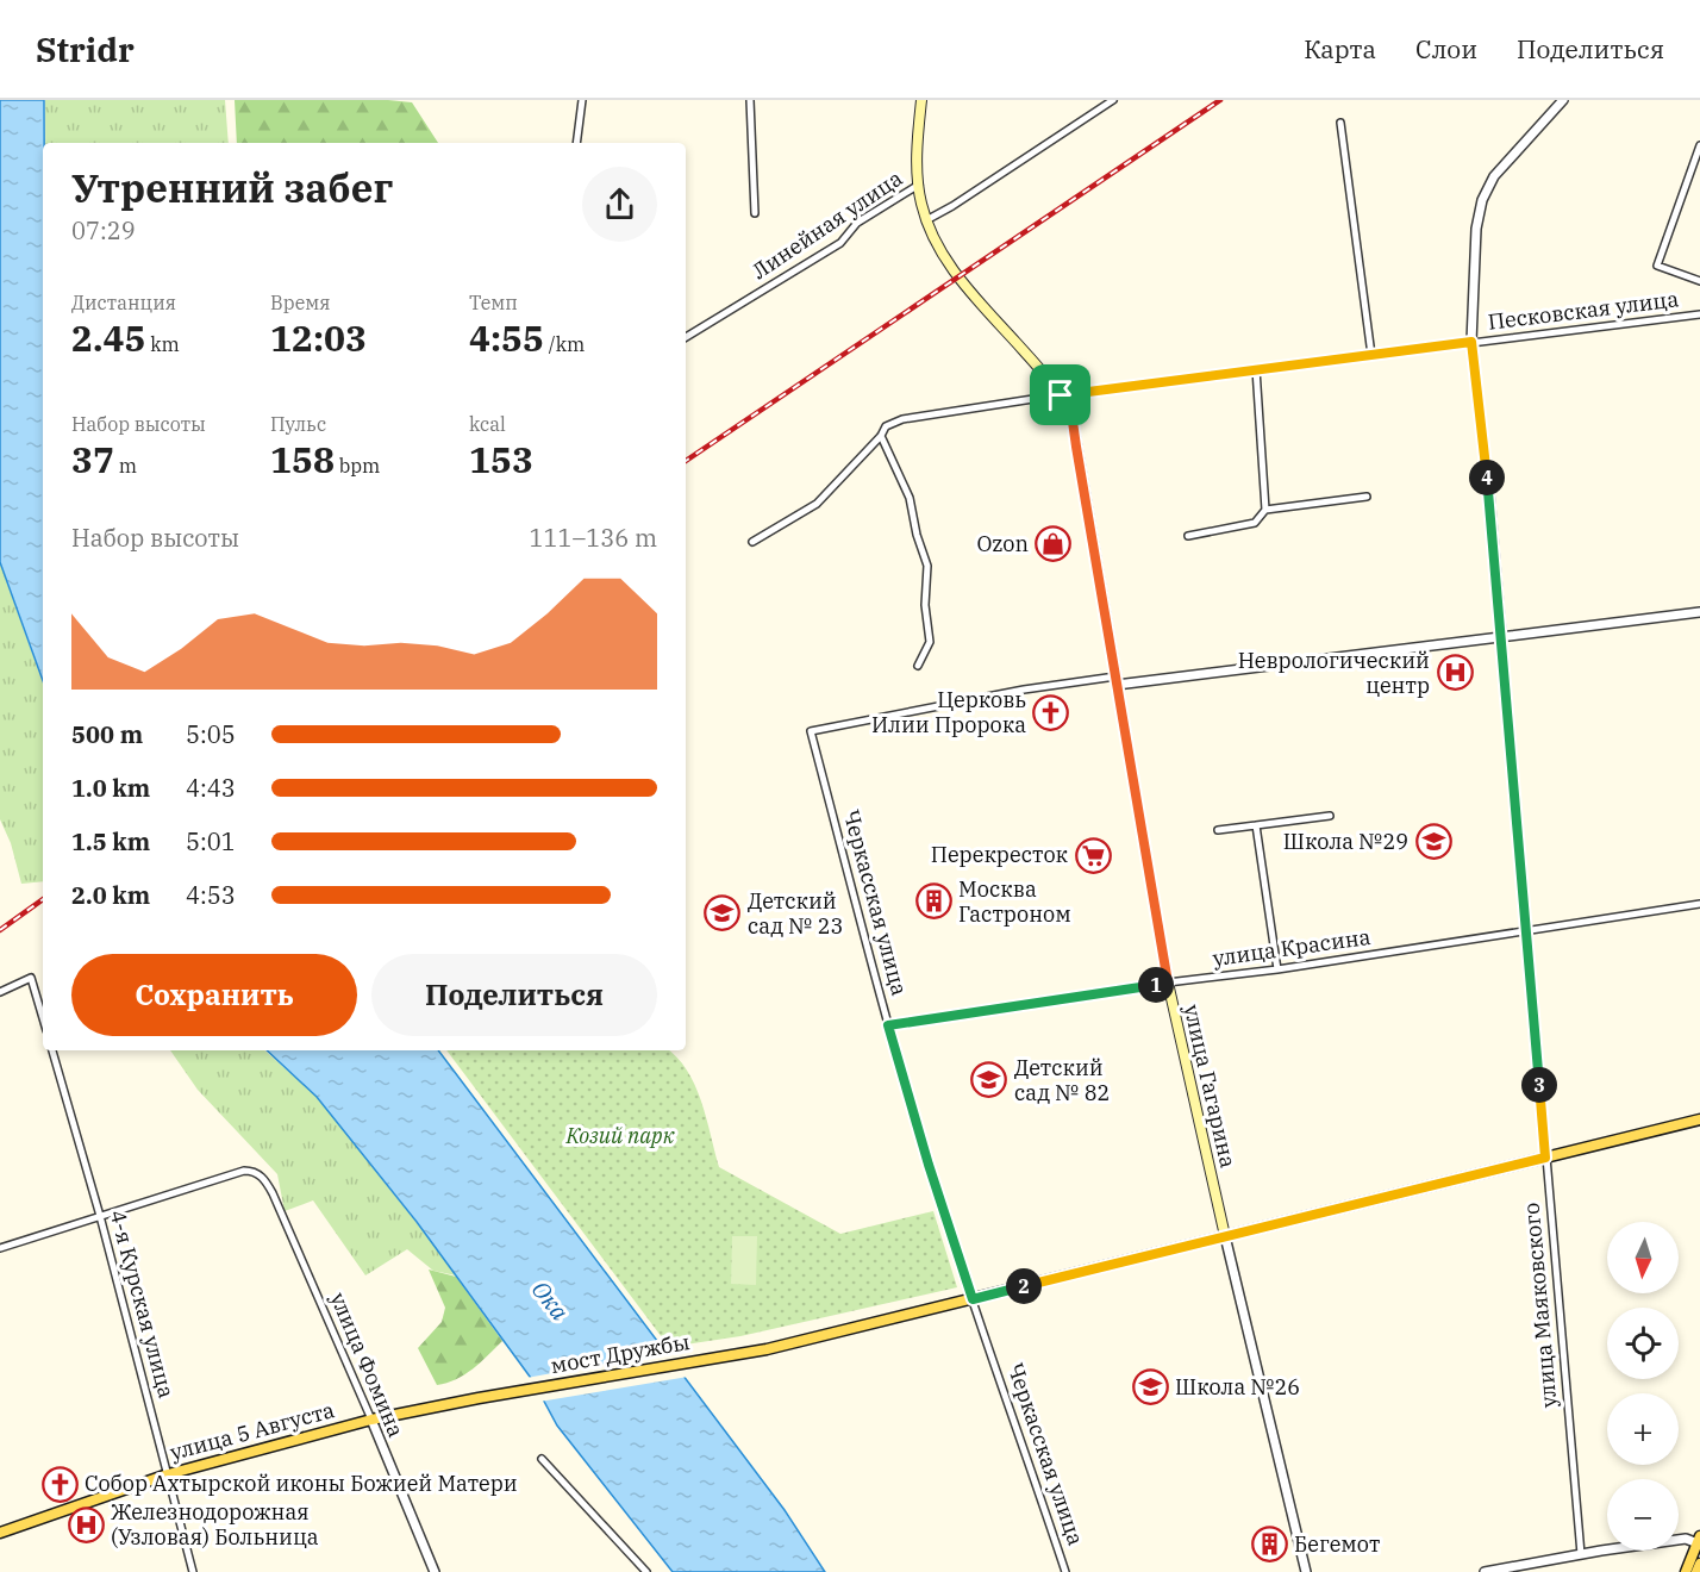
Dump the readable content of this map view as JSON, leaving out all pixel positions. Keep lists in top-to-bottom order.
{
  "streets": {
    "main road": ["улица Гагарина", "мост Дружбы", "улица 5 Августа"],
    "street": [
      "Линейная улица",
      "Песковская улица",
      "Черкасская улица",
      "улица Красина",
      "4-я Курская улица",
      "улица Маяковского",
      "улица Фомина"
    ]
  },
  "crossings": [
    ["Линейная улица", "улица Гагарина"],
    ["Песковская улица", "улица Гагарина"],
    ["Песковская улица", "улица Маяковского"],
    ["Черкасская улица", "улица Красина"],
    ["Черкасская улица", "улица Гагарина"],
    ["Черкасская улица", "мост Дружбы"],
    ["улица Красина", "улица Гагарина"],
    ["улица Красина", "улица Маяковского"],
    ["улица Гагарина", "мост Дружбы"],
    ["4-я Курская улица", "улица Фомина"],
    ["4-я Курская улица", "улица 5 Августа"],
    ["улица Маяковского", "мост Дружбы"],
    ["мост Дружбы", "улица 5 Августа"],
    ["улица Фомина", "улица 5 Августа"]
  ],
  "water": ["Ока"],
  "parks": ["Козий парк"],
  "places": {
    "shop": ["Ozon"],
    "hospital": ["Неврологический центр", "Железнодорожная (Узловая) Больница"],
    "church": ["Церковь Илии Пророка", "Собор Ахтырской иконы Божией Матери"],
    "school or university": [
      "Школа №29",
      "Детский сад № 23",
      "Детский сад № 82",
      "Школа №26"
    ],
    "supermarket": ["Перекресток"],
    "building": ["Москва Гастроном", "Бегемот"]
  },
  "north": "bottom",
  "page": {
    "header": "Stridr",
    "nav": ["Карта", "Слои", "Поделиться"],
    "heading": ["Утренний забег", "07:29"],
    "stats": [
      ["Дистанция", "2.45 km"],
      ["Время", "12:03"],
      ["Темп", "4:55 /km"],
      ["Набор высоты", "37 m"],
      ["Пульс", "158 bpm"],
      ["kcal", "153"]
    ],
    "pins": [
      "4",
      "1",
      "3",
      "2"
    ],
    "chart": ["Набор высоты", "111–136 m"],
    "list": [
      {
        "name": "500 m",
        "note": "5:05"
      },
      {
        "name": "1.0 km",
        "note": "4:43"
      },
      {
        "name": "1.5 km",
        "note": "5:01"
      },
      {
        "name": "2.0 km",
        "note": "4:53"
      }
    ],
    "buttons": ["Сохранить", "Поделиться"],
    "map_buttons": ["+", "−"]
  }
}
